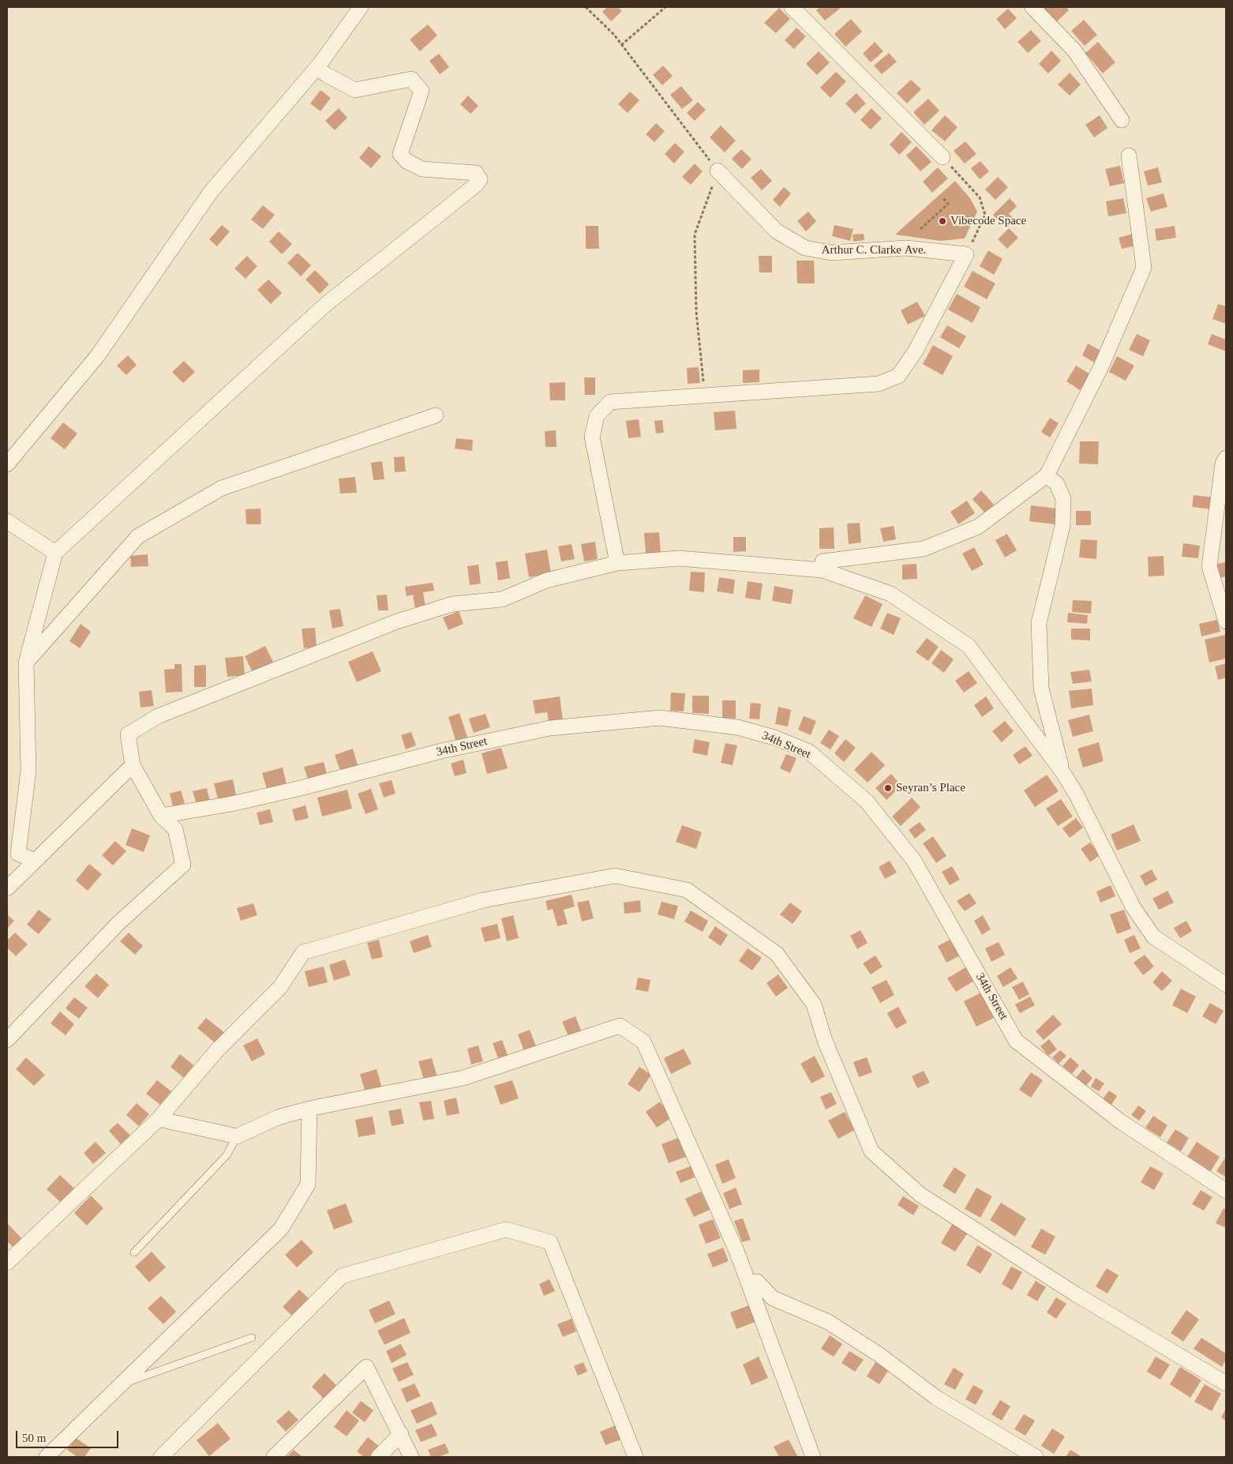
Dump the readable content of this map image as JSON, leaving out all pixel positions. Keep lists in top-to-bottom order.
{
  "streets": {
    "street": ["Arthur C. Clarke Ave.", "34th Street"]
  },
  "places": ["Vibecode Space", "Seyran’s Place"],
  "scale_bar": "50 m"
}
